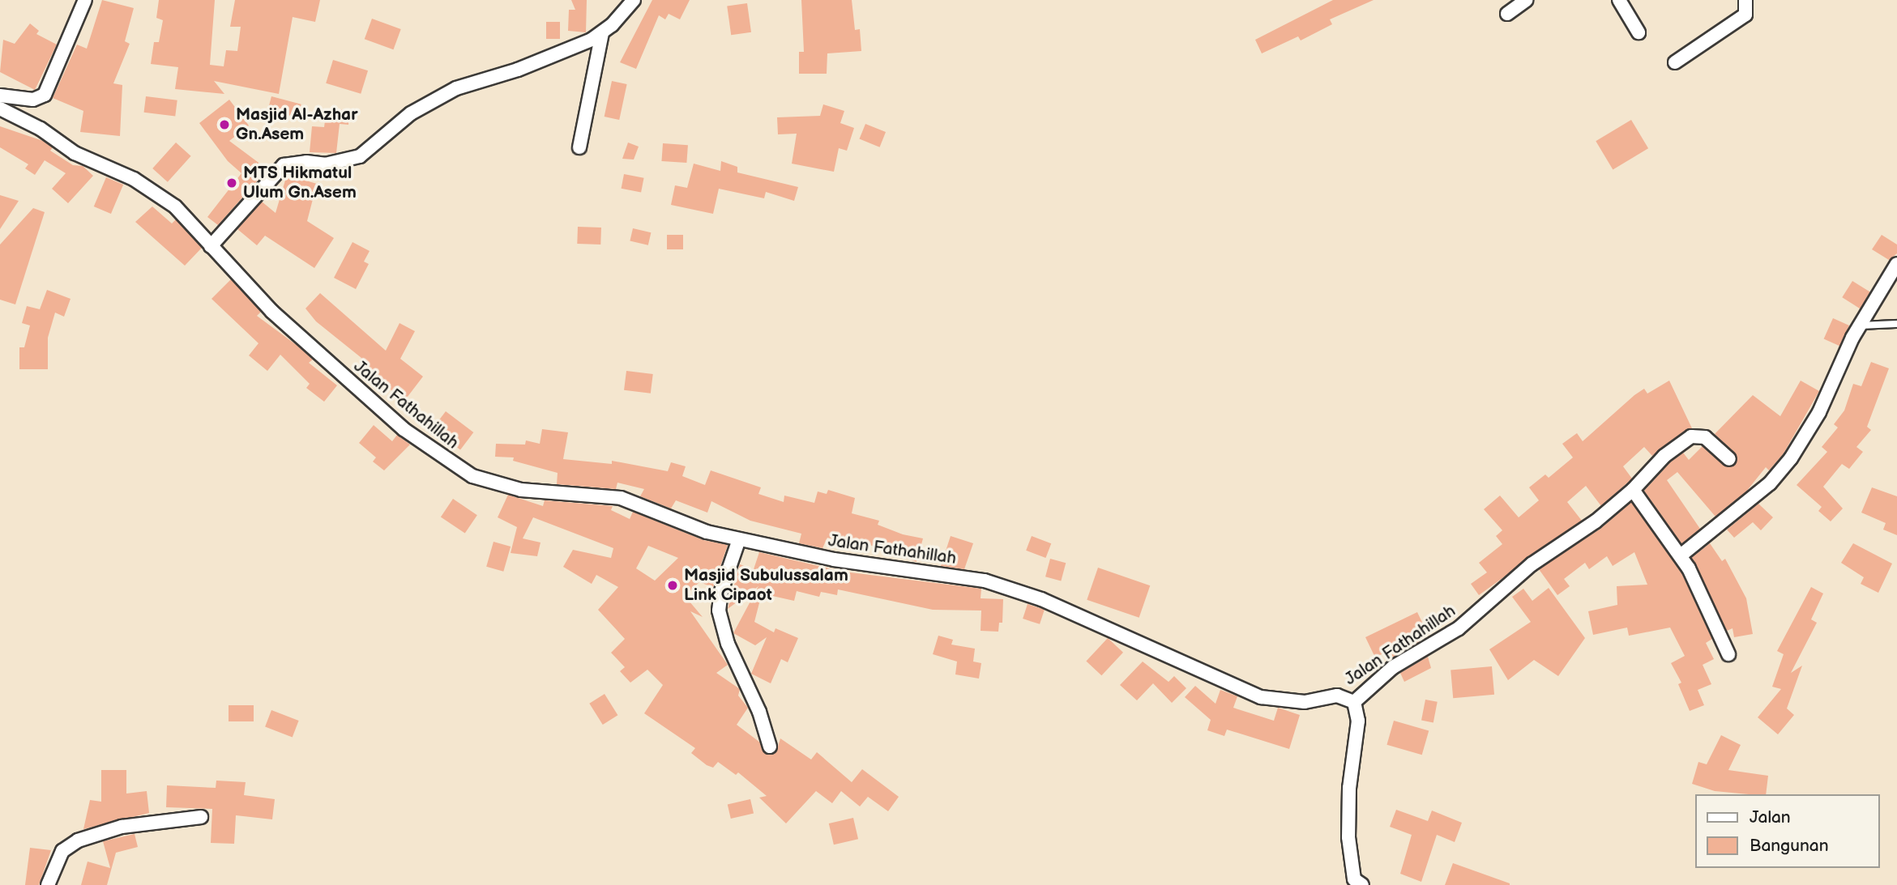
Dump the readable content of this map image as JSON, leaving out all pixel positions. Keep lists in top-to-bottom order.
{
  "streets": {
    "street": ["Jalan Fathahillah"]
  },
  "places": ["Masjid Al-Azhar Gn.Asem", "MTS Hikmatul Ulum Gn.Asem", "Masjid Subulussalam Link Cipaot"],
  "legend": ["Jalan", "Bangunan"]
}
